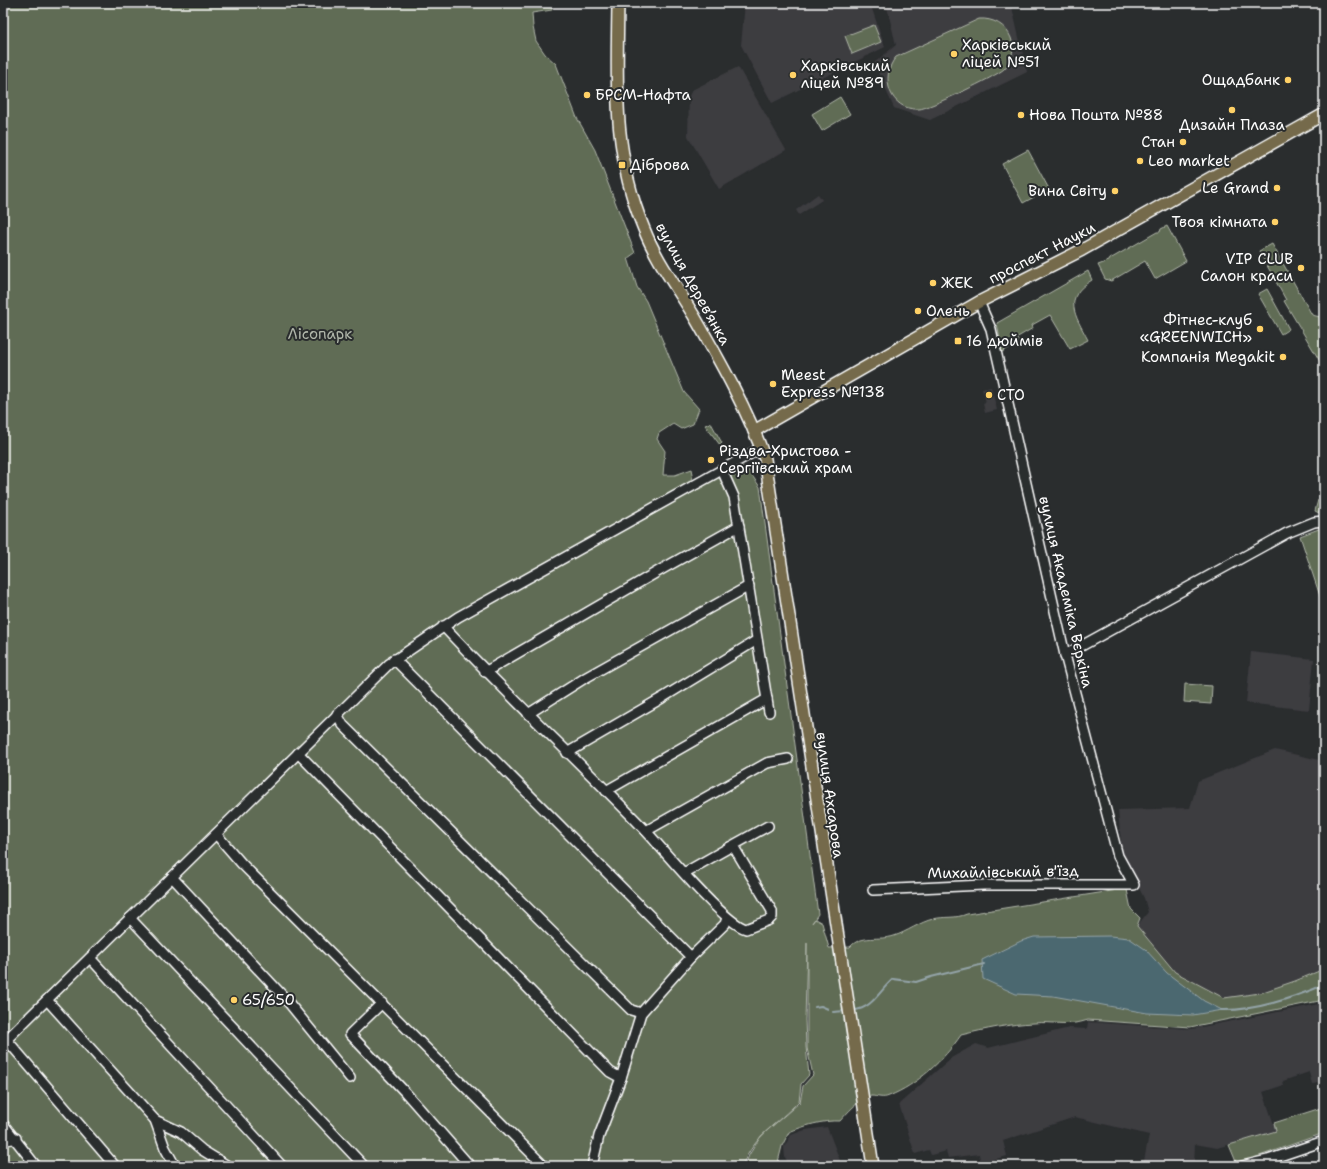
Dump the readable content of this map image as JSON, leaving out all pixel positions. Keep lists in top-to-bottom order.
{
  "streets": {
    "main road": ["проспект Науки", "вулиця Дерев’янка", "вулиця Ахсарова"],
    "street": ["вулиця Академіка Вєркіна", "Михайлівський в'їзд"]
  },
  "crossings": [
    ["проспект Науки", "вулиця Дерев’янка"],
    ["проспект Науки", "вулиця Академіка Вєркіна"],
    ["проспект Науки", "вулиця Ахсарова"],
    ["вулиця Дерев’янка", "вулиця Ахсарова"],
    ["вулиця Академіка Вєркіна", "Михайлівський в'їзд"]
  ],
  "parks": ["Лісопарк"],
  "places": {
    "other": [
      "Харківський ліцей №51",
      "Харківський ліцей №89",
      "Ощадбанк",
      "БРСМ-Нафта",
      "Дизайн Плаза",
      "Нова Пошта №88",
      "Стан",
      "Leo market",
      "Le Grand",
      "Вина Світу",
      "Твоя кімната",
      "VIP CLUB Салон краси",
      "ЖЕК",
      "Олень",
      "Фітнес-клуб «GREENWICH»",
      "Компанія Megakit",
      "Meest Express №138",
      "СТО",
      "Різдва-Христова - Сергіївський храм",
      "65/650"
    ],
    "transit": ["Діброва", "16 дюймів"]
  }
}
